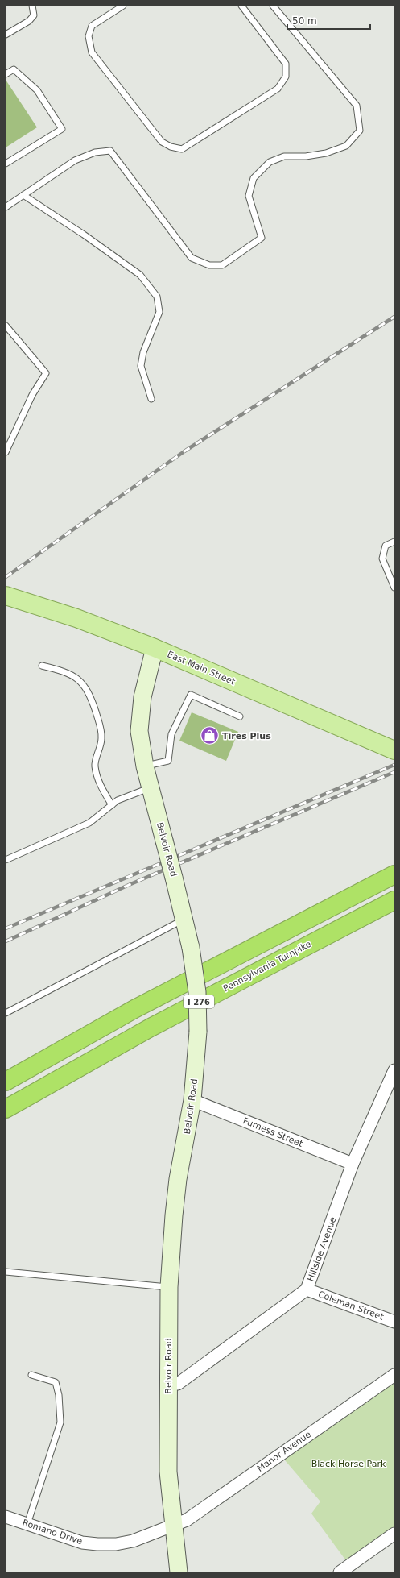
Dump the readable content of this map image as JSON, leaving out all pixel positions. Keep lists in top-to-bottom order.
{
  "streets": {
    "highway": ["Pennsylvania Turnpike", "I 276"],
    "main road": ["East Main Street"],
    "street": [
      "Belvoir Road",
      "Furness Street",
      "Hillside Avenue",
      "Coleman Street",
      "Manor Avenue",
      "Romano Drive"
    ]
  },
  "crossings": [
    ["East Main Street", "Belvoir Road"],
    ["Belvoir Road", "Furness Street"],
    ["Belvoir Road", "Hillside Avenue"],
    ["Belvoir Road", "Manor Avenue"],
    ["Belvoir Road", "Romano Drive"],
    ["Furness Street", "Hillside Avenue"],
    ["Hillside Avenue", "Coleman Street"],
    ["Manor Avenue", "Romano Drive"]
  ],
  "parks": ["Black Horse Park"],
  "places": {
    "shop": ["Tires Plus"]
  },
  "scale_bar": "50 m"
}
